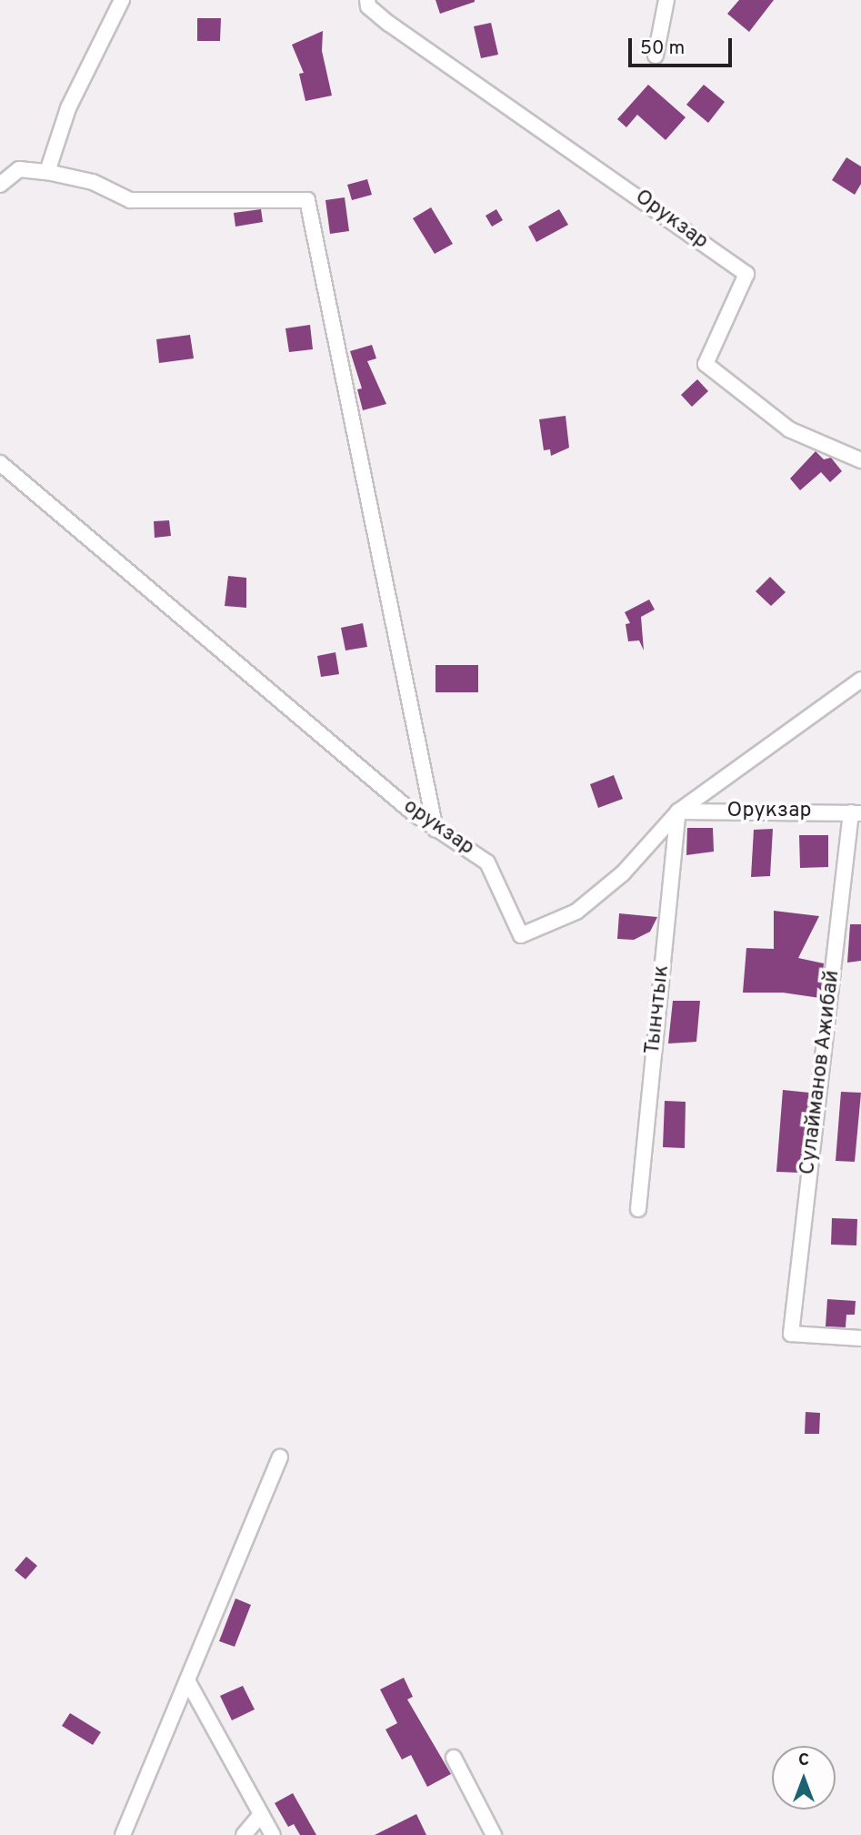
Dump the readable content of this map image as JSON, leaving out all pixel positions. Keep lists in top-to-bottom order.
{
  "streets": {
    "street": [
      "Орукзар",
      "орукзар",
      "Тынчтык",
      "Сулайманов Ажибай"
    ]
  },
  "crossings": [
    ["Орукзар", "орукзар"],
    ["Орукзар", "Тынчтык"],
    ["Орукзар", "Сулайманов Ажибай"],
    ["орукзар", "Тынчтык"]
  ],
  "scale_bar": "50 m",
  "north": "top"
}
